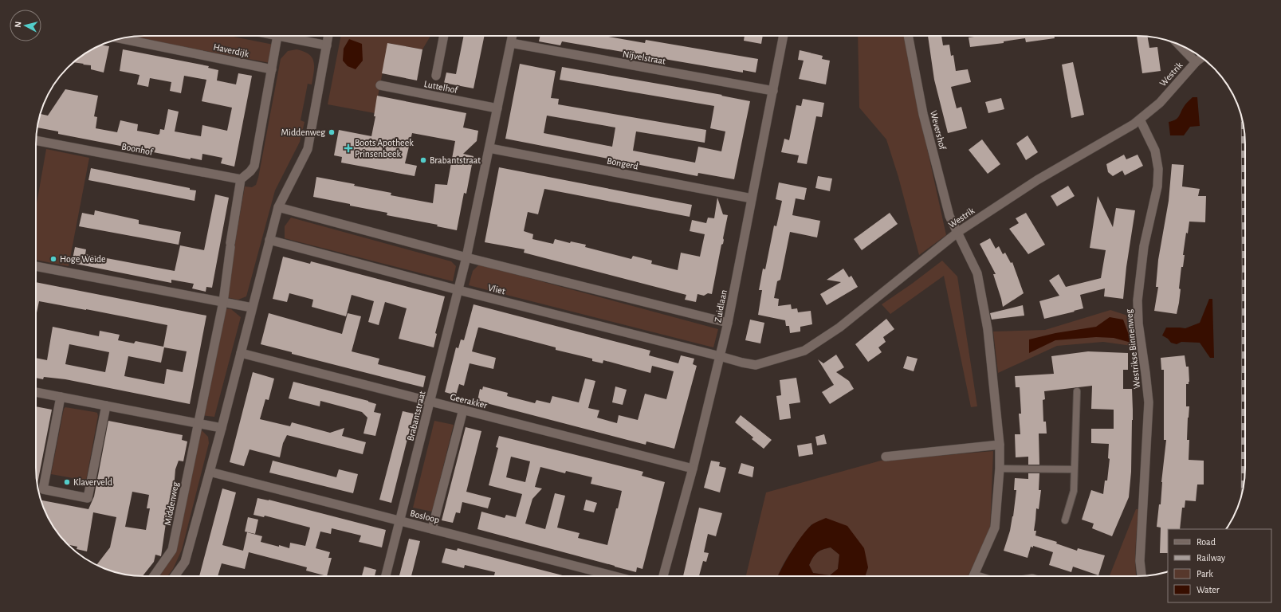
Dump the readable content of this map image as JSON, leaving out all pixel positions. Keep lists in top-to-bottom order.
{
  "streets": {
    "street": [
      "Haverdijk",
      "Nijvelstraat",
      "Westrik",
      "Luttelhof",
      "Wevershof",
      "Boonhof",
      "Bongerd",
      "Vliet",
      "Zuidlaan",
      "Westrikse Binnenweg",
      "Geerakker",
      "Brabantstraat",
      "Middenweg",
      "Bosloop"
    ]
  },
  "crossings": [
    ["Nijvelstraat", "Zuidlaan"],
    ["Nijvelstraat", "Brabantstraat"],
    ["Westrik", "Wevershof"],
    ["Westrik", "Vliet"],
    ["Westrik", "Zuidlaan"],
    ["Westrik", "Westrikse Binnenweg"],
    ["Luttelhof", "Brabantstraat"],
    ["Boonhof", "Middenweg"],
    ["Bongerd", "Zuidlaan"],
    ["Bongerd", "Brabantstraat"],
    ["Vliet", "Zuidlaan"],
    ["Vliet", "Brabantstraat"],
    ["Zuidlaan", "Geerakker"],
    ["Geerakker", "Brabantstraat"],
    ["Brabantstraat", "Bosloop"]
  ],
  "places": {
    "other": [
      "Middenweg",
      "Brabantstraat",
      "Hoge Weide",
      "Klaverveld"
    ],
    "health": ["Boots Apotheek Prinsenbeek"]
  },
  "legend": [
    "Road",
    "Railway",
    "Park",
    "Water"
  ],
  "north": "left"
}
